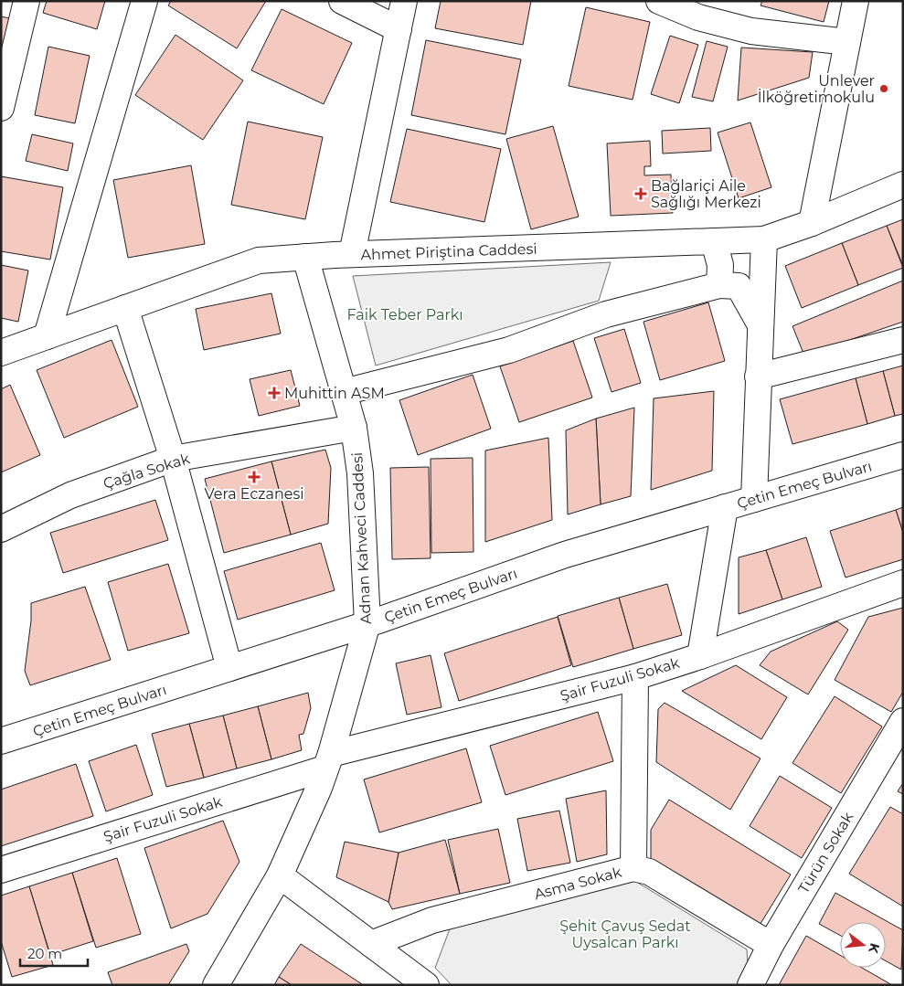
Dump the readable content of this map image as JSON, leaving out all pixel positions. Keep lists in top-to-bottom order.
{
  "streets": {
    "street": [
      "Ahmet Piriştina Caddesi",
      "Çağla Sokak",
      "Çetin Emeç Bulvarı",
      "Adnan Kahveci Caddesi",
      "Şair Fuzuli Sokak",
      "Türün Sokak",
      "Asma Sokak"
    ]
  },
  "crossings": [
    ["Ahmet Piriştina Caddesi", "Adnan Kahveci Caddesi"],
    ["Çağla Sokak", "Adnan Kahveci Caddesi"],
    ["Çetin Emeç Bulvarı", "Adnan Kahveci Caddesi"],
    ["Adnan Kahveci Caddesi", "Şair Fuzuli Sokak"],
    ["Türün Sokak", "Asma Sokak"]
  ],
  "parks": ["Faik Teber Parkı", "Şehit Çavuş Sedat Uysalcan Parkı"],
  "places": {
    "other": ["Unlever İlköğretimokulu"],
    "health": ["Bağlariçi Aile Sağlığı Merkezi", "Muhittin ASM", "Vera Eczanesi"]
  },
  "scale_bar": "20 m",
  "north": "right"
}
